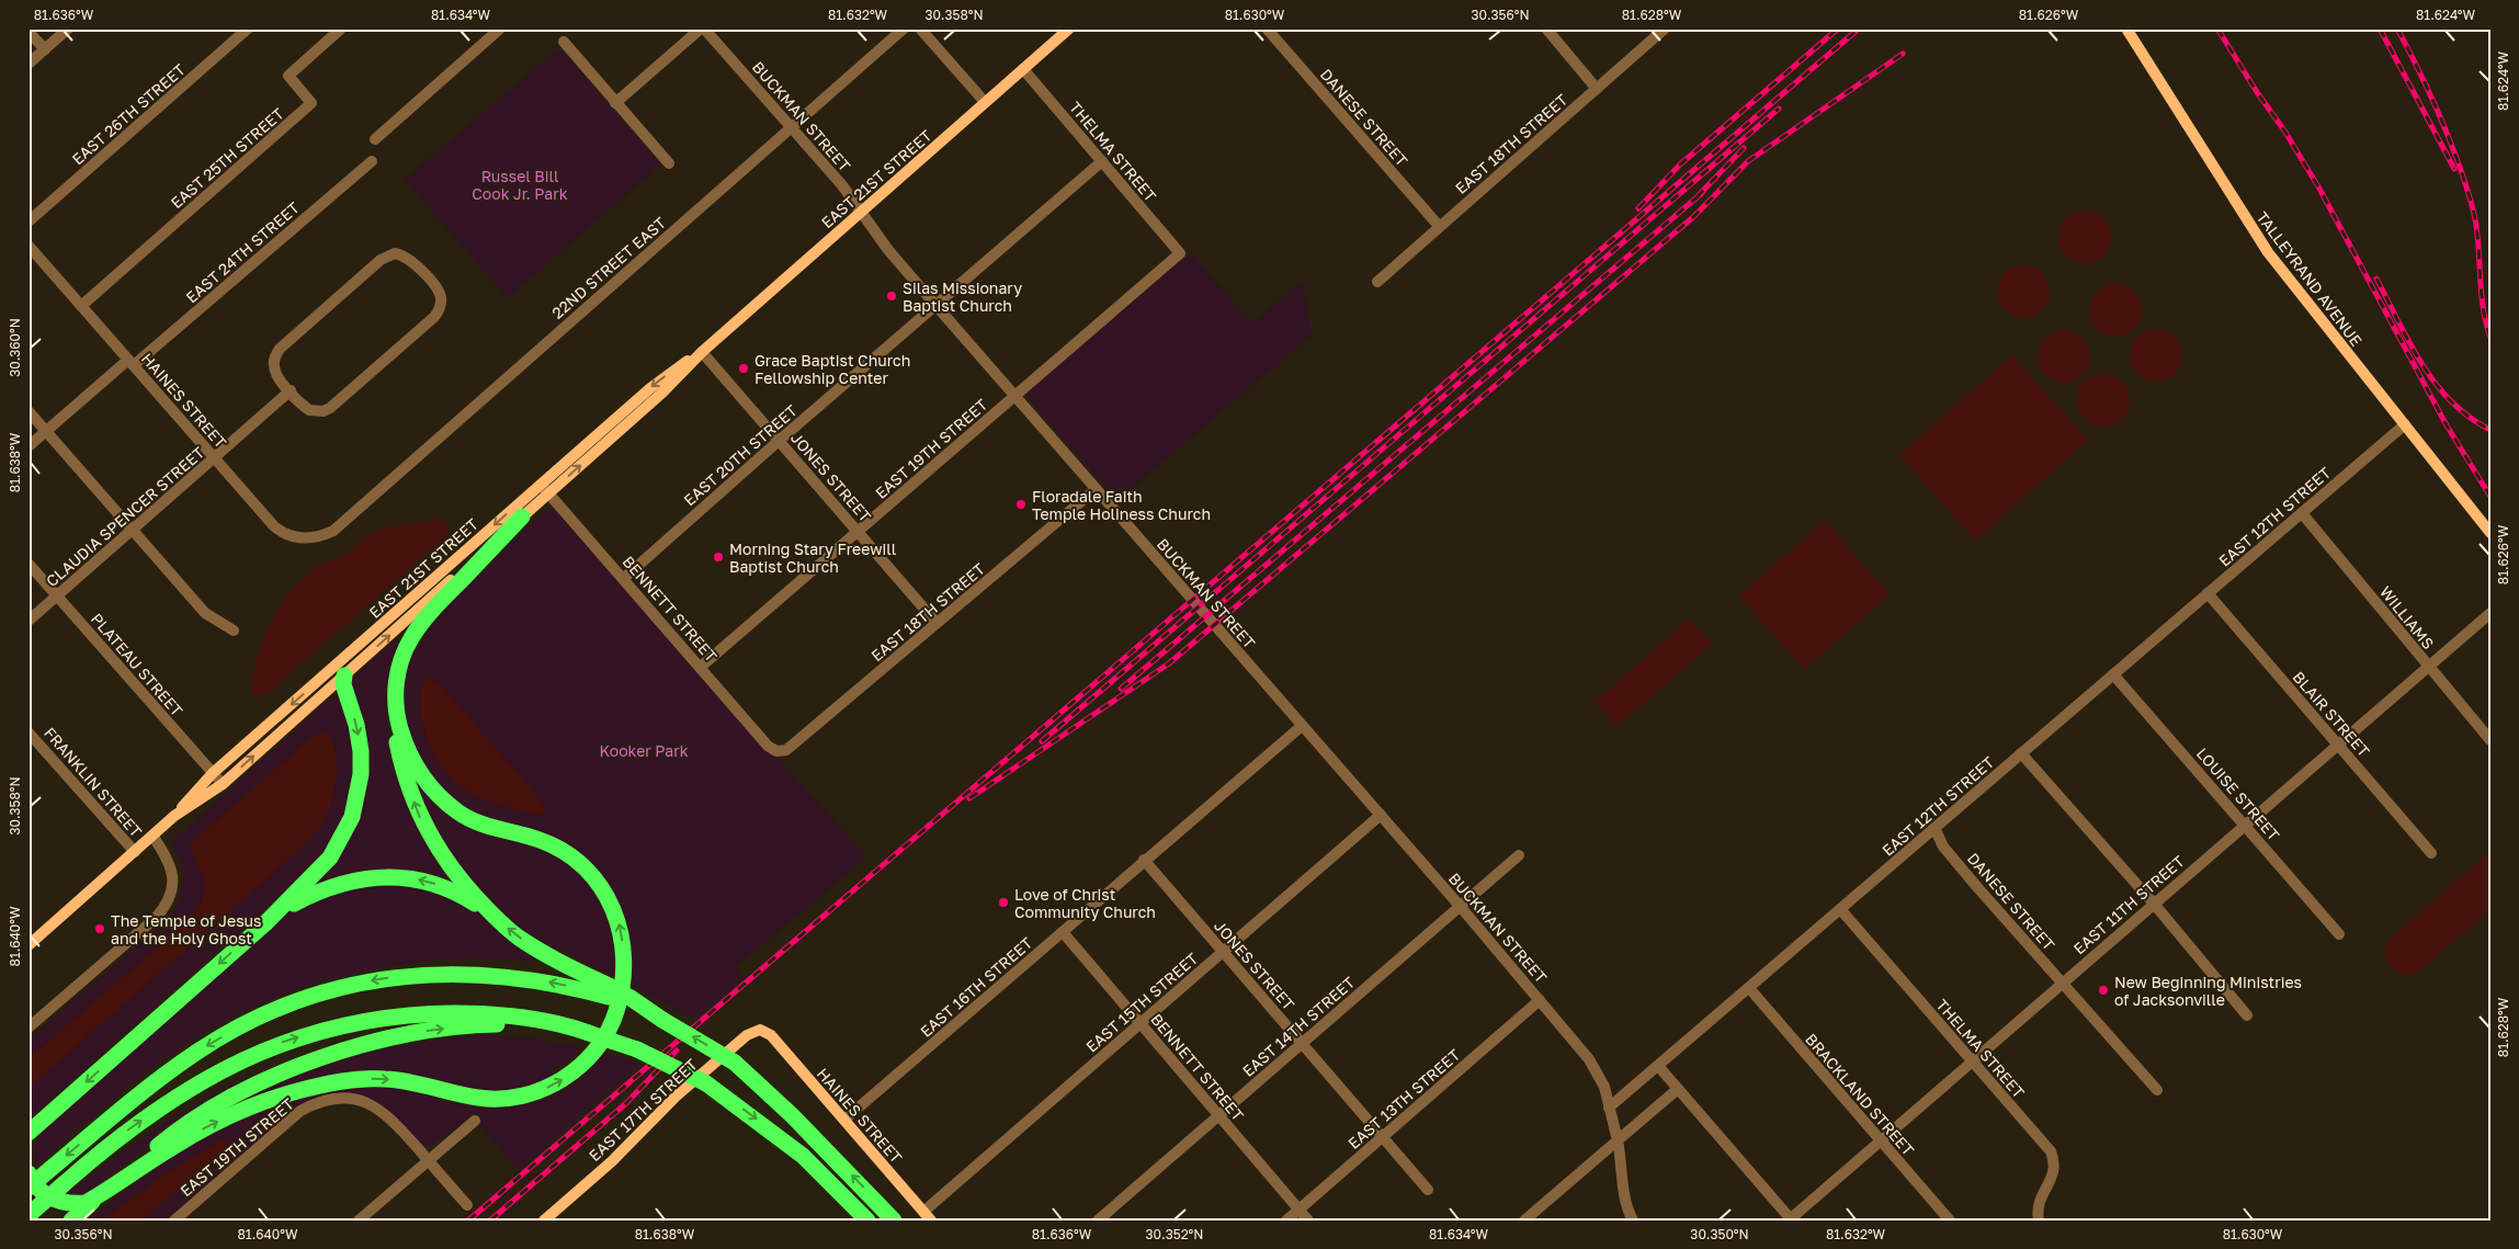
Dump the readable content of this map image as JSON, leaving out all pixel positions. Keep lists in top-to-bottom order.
{
  "streets": {
    "main road": [
      "EAST 21ST STREET",
      "TALLEYRAND AVENUE",
      "HAINES STREET",
      "EAST 17TH STREET"
    ],
    "street": [
      "EAST 26TH STREET",
      "BUCKMAN STREET",
      "DANESE STREET",
      "EAST 18TH STREET",
      "THELMA STREET",
      "EAST 25TH STREET",
      "EAST 24TH STREET",
      "22ND STREET EAST",
      "EAST 19TH STREET",
      "EAST 20TH STREET",
      "JONES STREET",
      "CLAUDIA SPENCER STREET",
      "EAST 12TH STREET",
      "BENNETT STREET",
      "WILLIAMS",
      "PLATEAU STREET",
      "BLAIR STREET",
      "FRANKLIN STREET",
      "LOUISE STREET",
      "EAST 11TH STREET",
      "EAST 16TH STREET",
      "EAST 15TH STREET",
      "EAST 14TH STREET",
      "BRACKLAND STREET",
      "EAST 13TH STREET"
    ]
  },
  "crossings": [
    ["BUCKMAN STREET", "EAST 18TH STREET"],
    ["BUCKMAN STREET", "EAST 21ST STREET"],
    ["BUCKMAN STREET", "22ND STREET EAST"],
    ["BUCKMAN STREET", "EAST 19TH STREET"],
    ["BUCKMAN STREET", "EAST 20TH STREET"],
    ["BUCKMAN STREET", "EAST 12TH STREET"],
    ["BUCKMAN STREET", "EAST 16TH STREET"],
    ["BUCKMAN STREET", "EAST 15TH STREET"],
    ["BUCKMAN STREET", "EAST 14TH STREET"],
    ["BUCKMAN STREET", "EAST 13TH STREET"],
    ["DANESE STREET", "EAST 18TH STREET"],
    ["DANESE STREET", "EAST 12TH STREET"],
    ["DANESE STREET", "EAST 11TH STREET"],
    ["EAST 18TH STREET", "JONES STREET"],
    ["EAST 18TH STREET", "BENNETT STREET"],
    ["THELMA STREET", "EAST 21ST STREET"],
    ["THELMA STREET", "EAST 19TH STREET"],
    ["THELMA STREET", "EAST 20TH STREET"],
    ["THELMA STREET", "EAST 12TH STREET"],
    ["THELMA STREET", "EAST 11TH STREET"],
    ["EAST 25TH STREET", "HAINES STREET"],
    ["EAST 21ST STREET", "JONES STREET"],
    ["EAST 21ST STREET", "BENNETT STREET"],
    ["EAST 21ST STREET", "PLATEAU STREET"],
    ["EAST 21ST STREET", "FRANKLIN STREET"],
    ["EAST 24TH STREET", "HAINES STREET"],
    ["22ND STREET EAST", "HAINES STREET"],
    ["TALLEYRAND AVENUE", "EAST 12TH STREET"],
    ["HAINES STREET", "CLAUDIA SPENCER STREET"],
    ["HAINES STREET", "EAST 16TH STREET"],
    ["HAINES STREET", "EAST 15TH STREET"],
    ["HAINES STREET", "EAST 17TH STREET"],
    ["EAST 19TH STREET", "JONES STREET"],
    ["EAST 19TH STREET", "BENNETT STREET"],
    ["EAST 20TH STREET", "JONES STREET"],
    ["EAST 20TH STREET", "BENNETT STREET"],
    ["JONES STREET", "EAST 16TH STREET"],
    ["JONES STREET", "EAST 15TH STREET"],
    ["JONES STREET", "EAST 14TH STREET"],
    ["JONES STREET", "EAST 13TH STREET"],
    ["CLAUDIA SPENCER STREET", "PLATEAU STREET"],
    ["EAST 12TH STREET", "WILLIAMS"],
    ["EAST 12TH STREET", "BLAIR STREET"],
    ["EAST 12TH STREET", "LOUISE STREET"],
    ["EAST 12TH STREET", "BRACKLAND STREET"],
    ["BENNETT STREET", "EAST 16TH STREET"],
    ["BENNETT STREET", "EAST 15TH STREET"],
    ["BENNETT STREET", "EAST 14TH STREET"],
    ["BENNETT STREET", "EAST 13TH STREET"],
    ["WILLIAMS", "EAST 11TH STREET"],
    ["BLAIR STREET", "EAST 11TH STREET"],
    ["LOUISE STREET", "EAST 11TH STREET"],
    ["EAST 11TH STREET", "BRACKLAND STREET"]
  ],
  "parks": ["Russel Bill Cook Jr. Park", "Kooker Park"],
  "places": [
    "Silas Missionary Baptist Church",
    "Grace Baptist Church Fellowship Center",
    "Floradale Faith Temple Holiness Church",
    "Morning Stary Freewill Baptist Church",
    "Love of Christ Community Church",
    "The Temple of Jesus and the Holy Ghost",
    "New Beginning Ministries of Jacksonville"
  ],
  "coordinates": [
    "81.636°W",
    "81.634°W",
    "81.632°W",
    "30.358°N",
    "81.630°W",
    "30.356°N",
    "81.628°W",
    "81.626°W",
    "81.624°W",
    "30.360°N",
    "81.638°W",
    "81.640°W",
    "30.352°N",
    "30.350°N"
  ]
}
